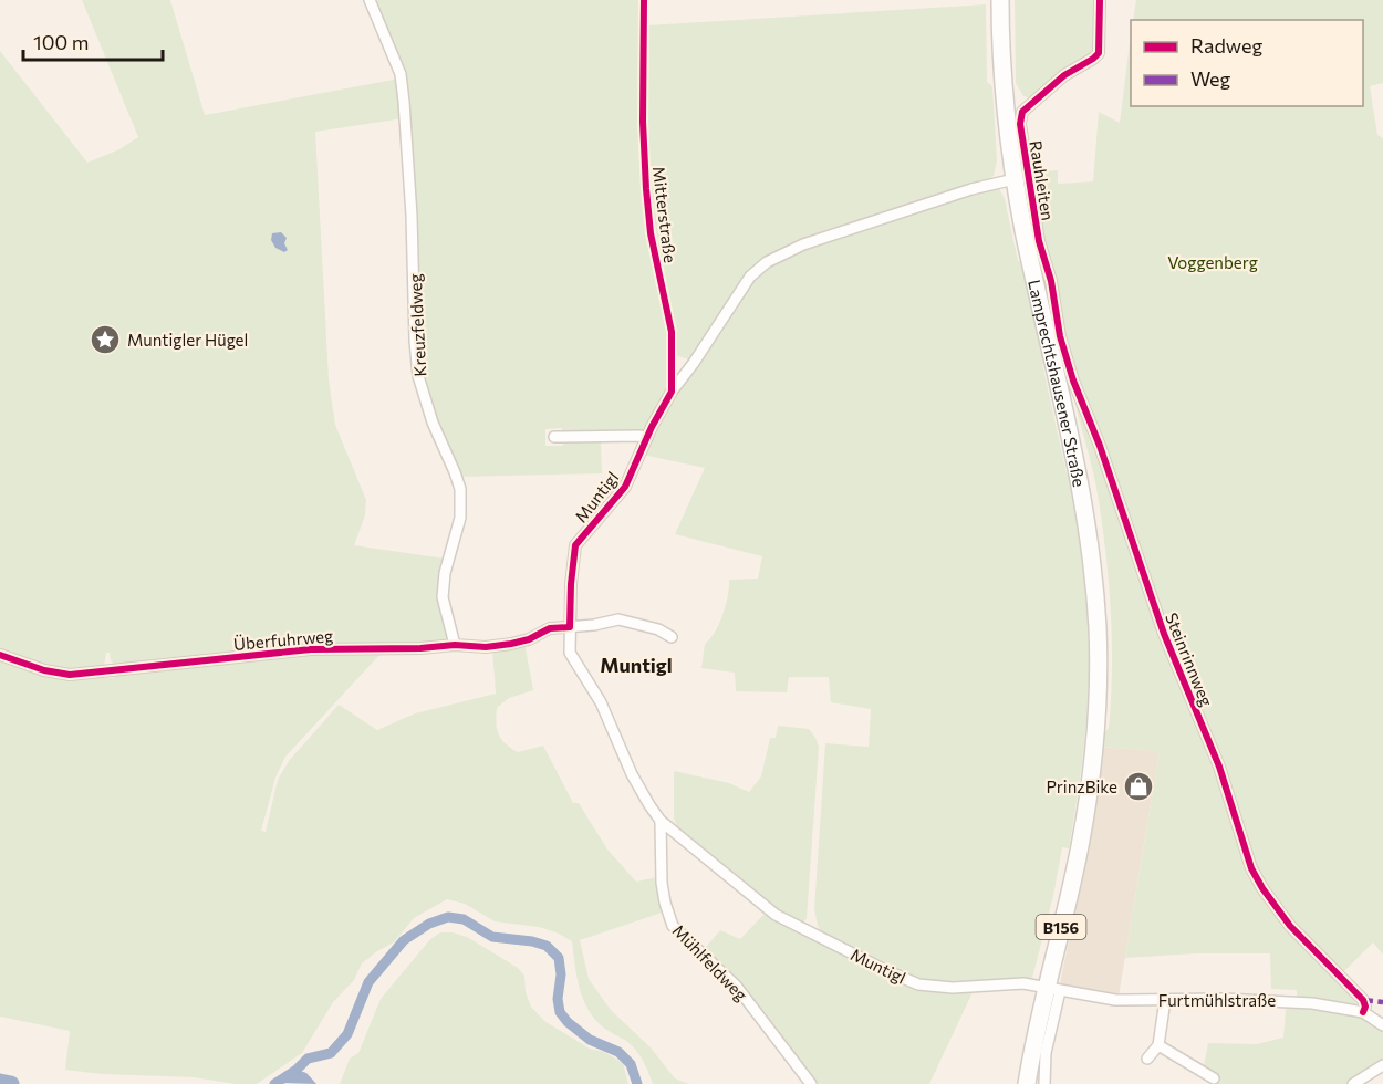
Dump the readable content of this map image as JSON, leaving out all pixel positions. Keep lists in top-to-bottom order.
{
  "streets": {
    "main road": ["Lamprechtshausener Straße", "B156"],
    "street": [
      "Rauhleiten",
      "Kreuzfeldweg",
      "Muntigl",
      "Überfuhrweg",
      "Steinrinnweg",
      "Mühlfeldweg",
      "Furtmühlstraße"
    ],
    "cycle path": ["Mitterstraße"]
  },
  "crossings": [
    ["Rauhleiten", "Steinrinnweg"],
    ["Kreuzfeldweg", "Überfuhrweg"],
    ["Lamprechtshausener Straße", "Muntigl"],
    ["Lamprechtshausener Straße", "B156"],
    ["Lamprechtshausener Straße", "Furtmühlstraße"],
    ["Muntigl", "Überfuhrweg"],
    ["Muntigl", "B156"],
    ["Muntigl", "Mühlfeldweg"],
    ["Muntigl", "Furtmühlstraße"],
    ["Steinrinnweg", "Furtmühlstraße"],
    ["B156", "Furtmühlstraße"]
  ],
  "districts": ["Muntigl"],
  "parks": ["Voggenberg"],
  "places": {
    "place": ["Muntigler Hügel"],
    "shop": ["PrinzBike"]
  },
  "legend": ["Radweg", "Weg"],
  "scale_bar": "100 m"
}
